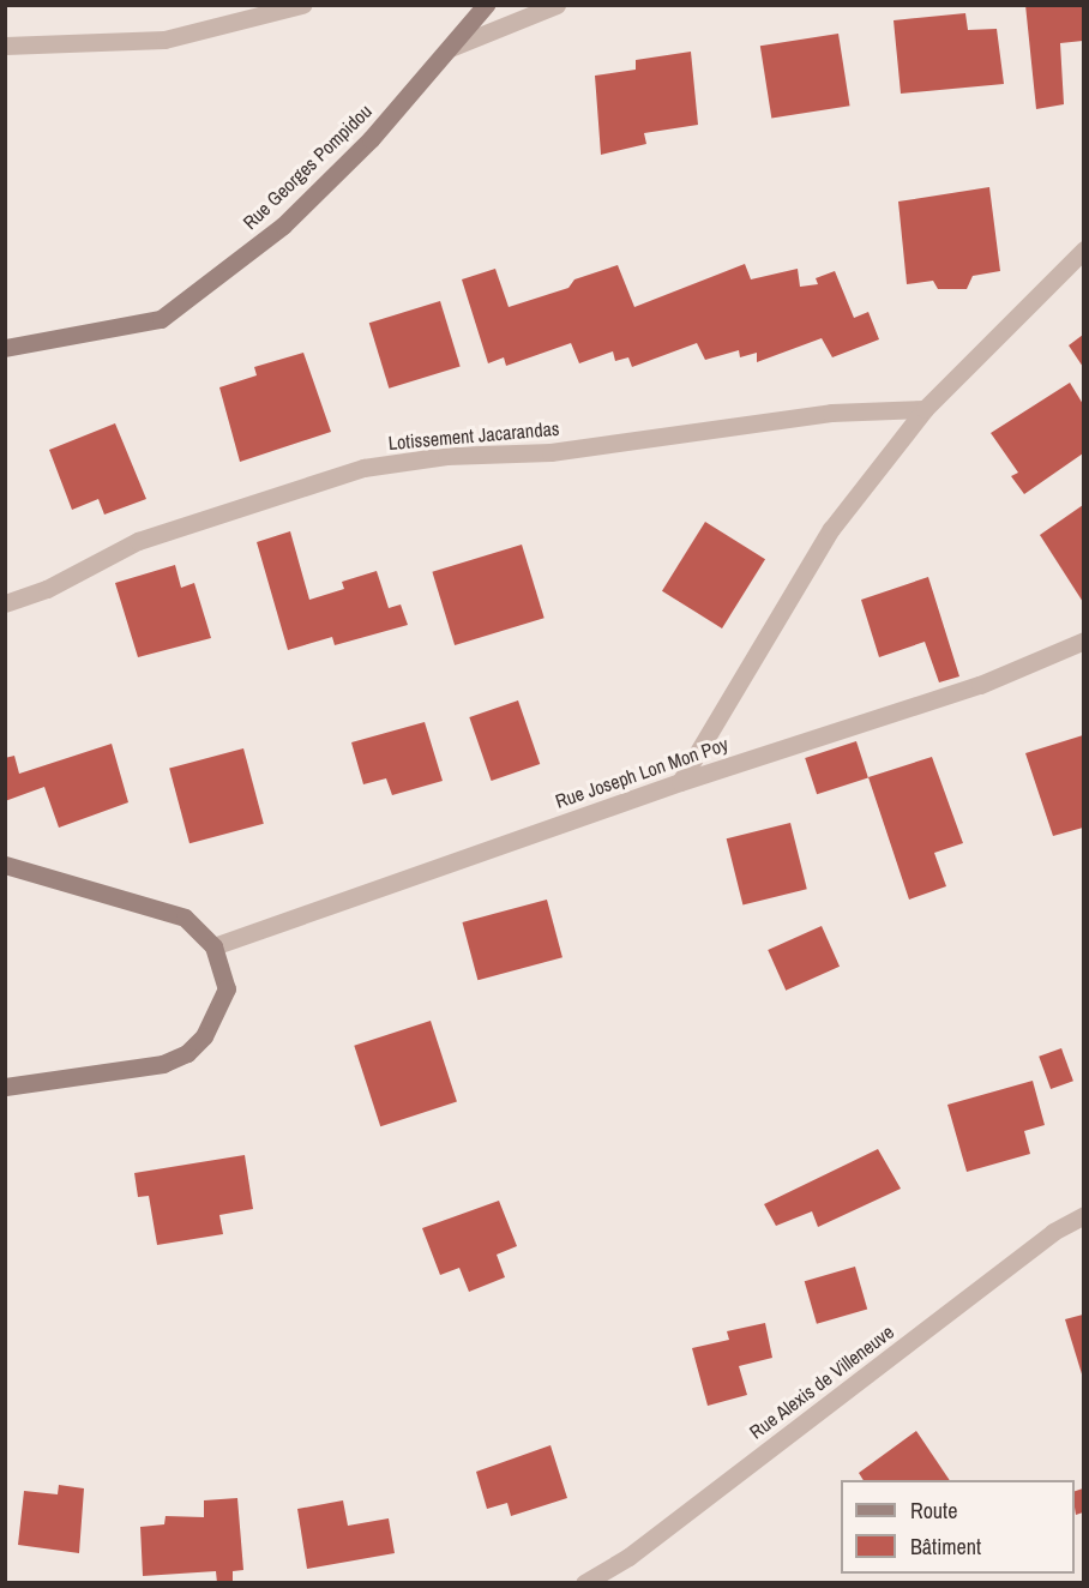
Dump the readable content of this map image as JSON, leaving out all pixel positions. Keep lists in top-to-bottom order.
{
  "streets": {
    "main road": ["Rue Georges Pompidou"],
    "street": ["Lotissement Jacarandas", "Rue Joseph Lon Mon Poy", "Rue Alexis de Villeneuve"]
  },
  "legend": ["Route", "Bâtiment"]
}
